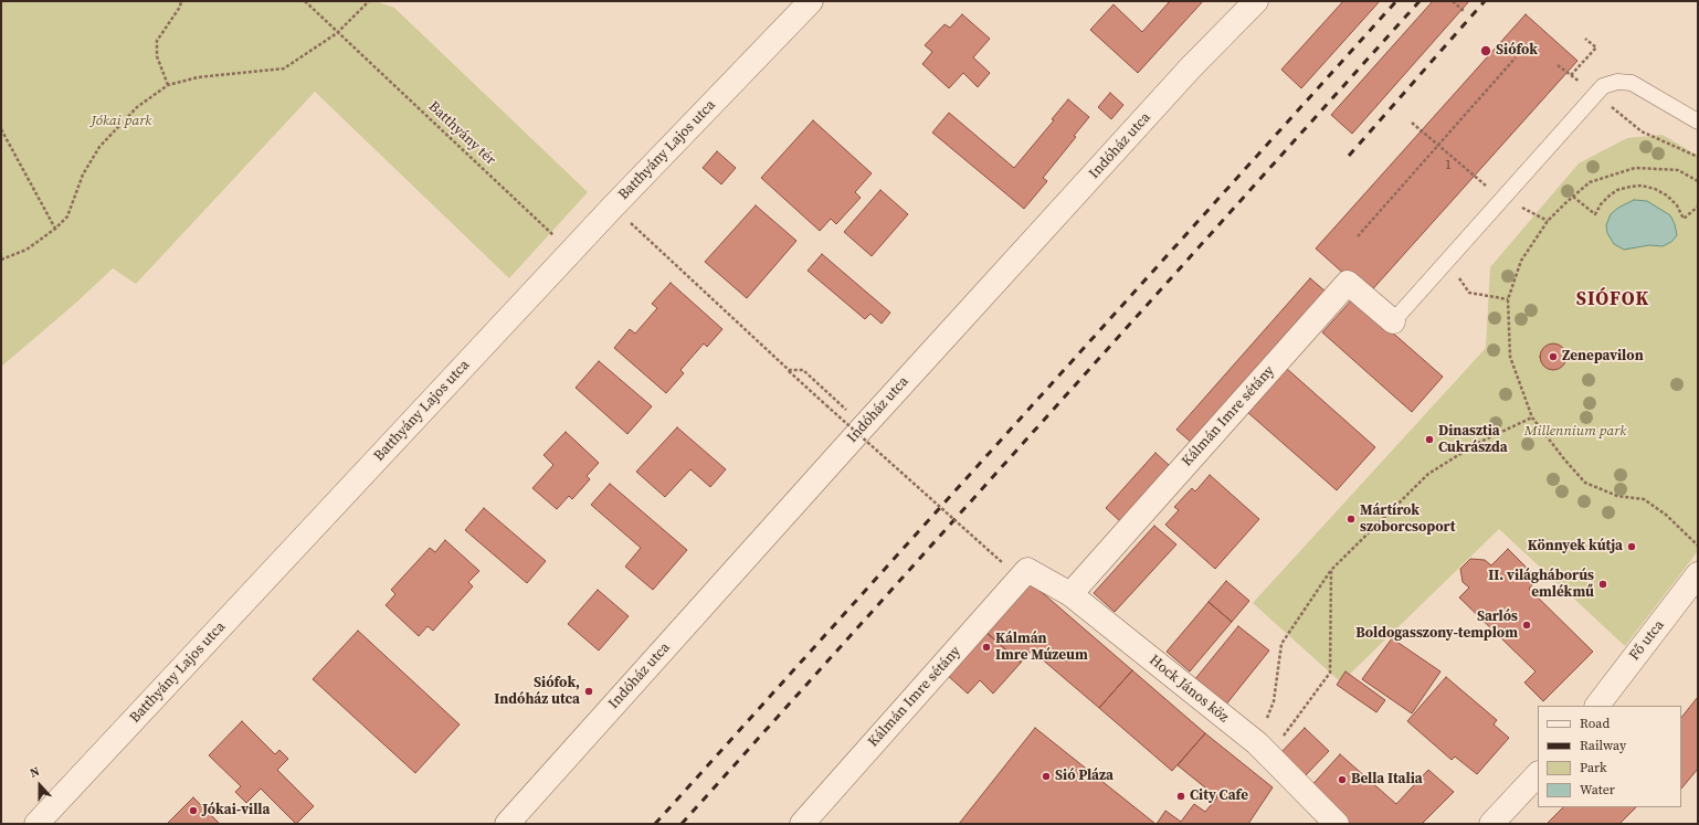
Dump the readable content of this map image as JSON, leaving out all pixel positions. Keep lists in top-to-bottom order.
{
  "streets": {
    "street": [
      "Indóház utca",
      "Batthyány Lajos utca",
      "Kálmán Imre sétány",
      "Fő utca",
      "Hock János köz"
    ],
    "path": ["Batthyány tér"]
  },
  "crossings": [
    ["Batthyány tér", "Batthyány Lajos utca"],
    ["Kálmán Imre sétány", "Hock János köz"]
  ],
  "districts": ["SIÓFOK"],
  "parks": ["Jókai park", "Millennium park"],
  "places": [
    "Siófok",
    "Zenepavilon",
    "Dinasztia Cukrászda",
    "Mártírok szoborcsoport",
    "Könnyek kútja",
    "II. világháborús emlékmű",
    "Sarlós Boldogasszony-templom",
    "Kálmán Imre Múzeum",
    "Siófok, Indóház utca",
    "Sió Pláza",
    "Bella Italia",
    "City Cafe",
    "Jókai-villa"
  ],
  "house_numbers": ["1"],
  "legend": [
    "Road",
    "Railway",
    "Park",
    "Water"
  ],
  "north": "top"
}
